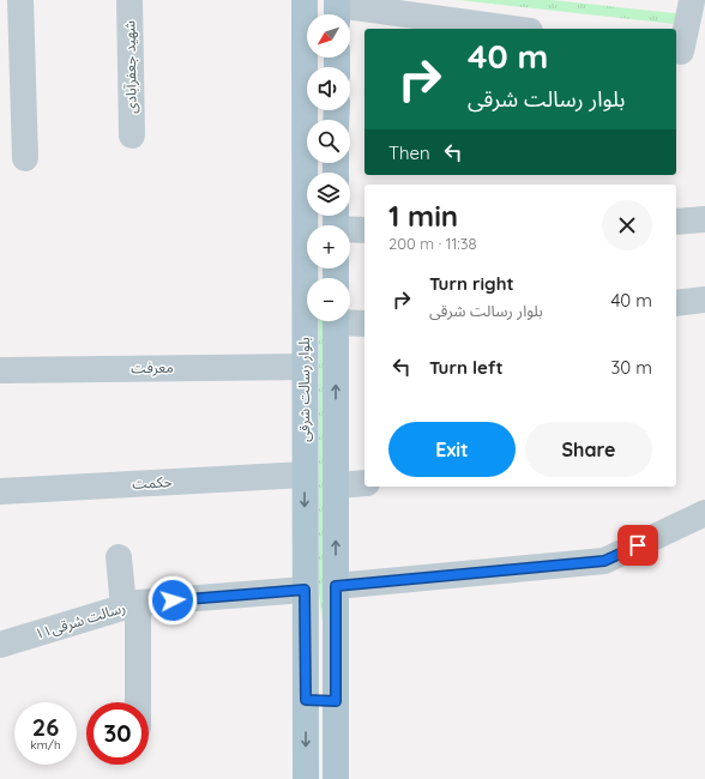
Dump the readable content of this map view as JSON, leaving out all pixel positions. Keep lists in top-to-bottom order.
{
  "streets": {
    "main road": ["بلوار رسالت شرقی"],
    "street": [
      "شهید جعفرآبادی",
      "معرفت",
      "حکمت",
      "رسالت شرقی۱۱"
    ]
  },
  "crossings": [
    ["معرفت", "بلوار رسالت شرقی"],
    ["بلوار رسالت شرقی", "حکمت"],
    ["بلوار رسالت شرقی", "رسالت شرقی۱۱"]
  ],
  "north": "bottom left",
  "page": {
    "map_buttons": ["+", "−"],
    "turn": ["40 m", "بلوار رسالت شرقی"],
    "then": "Then",
    "heading": ["1 min", "200 m · 11:38"],
    "list": [
      {
        "name": "Turn right",
        "note": "بلوار رسالت شرقی",
        "value": "40 m"
      },
      {
        "name": "Turn left",
        "value": "30 m"
      }
    ],
    "buttons": ["Exit", "Share"],
    "speed": "26 km/h",
    "limit": "30"
  }
}
